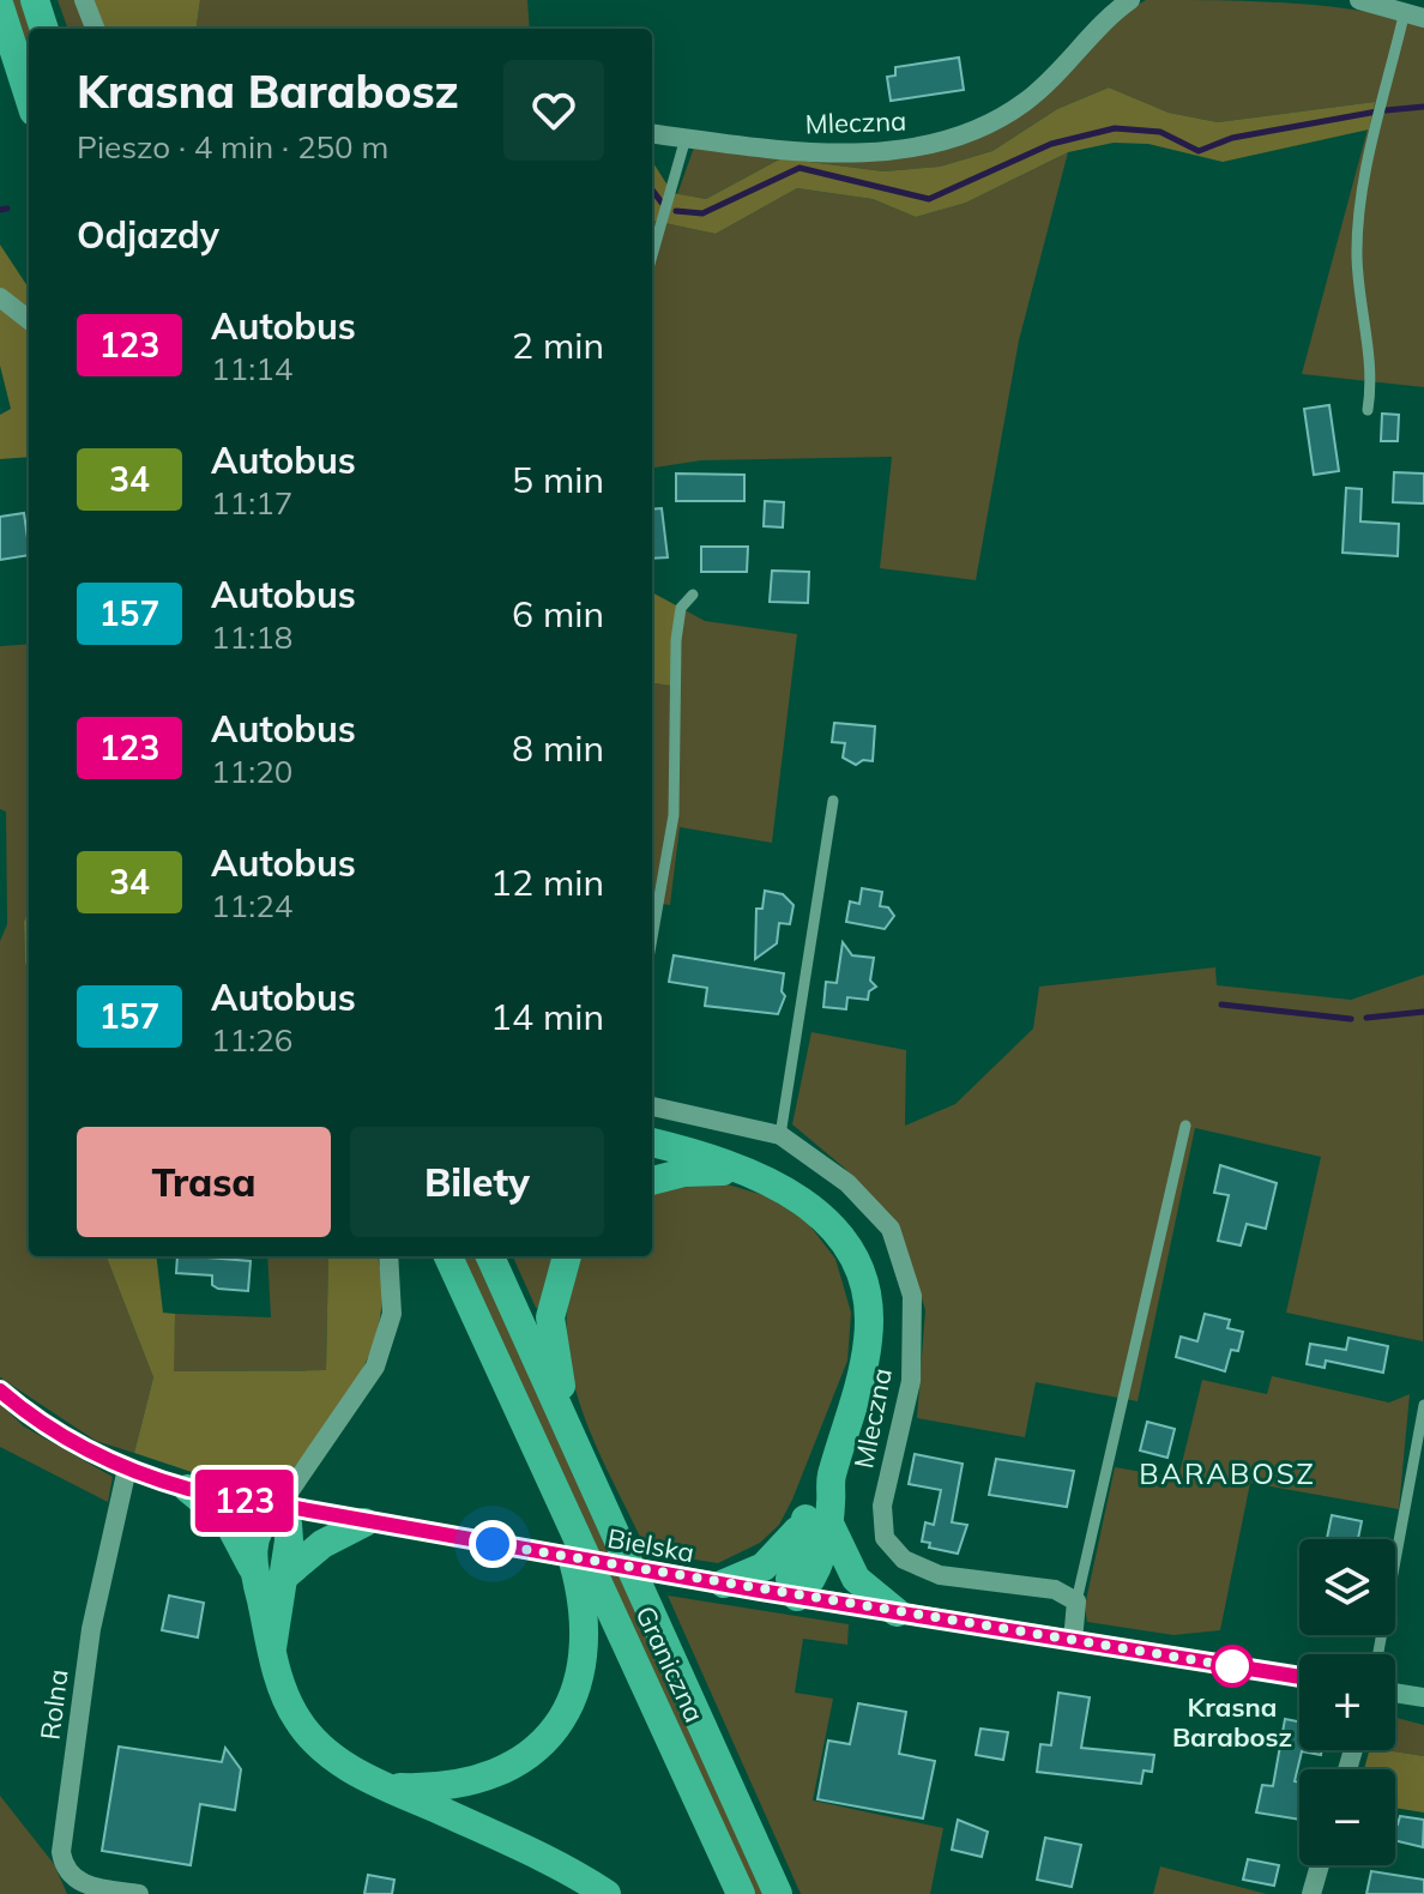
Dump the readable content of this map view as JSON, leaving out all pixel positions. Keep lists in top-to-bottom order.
{
  "streets": {
    "highway": ["Graniczna"],
    "main road": ["Bielska"],
    "street": ["Mleczna", "Rolna"]
  },
  "crossings": [
    ["Bielska", "Rolna"]
  ],
  "districts": ["BARABOSZ"],
  "places": ["Krasna Barabosz"],
  "lines": ["bus line 123"],
  "page": {
    "on_map": "123",
    "heading": [
      ["Krasna Barabosz", "Pieszo · 4 min · 250 m"],
      "Odjazdy"
    ],
    "list": [
      {
        "mark": "123",
        "name": "Autobus",
        "note": "11:14",
        "value": "2 min"
      },
      {
        "mark": "34",
        "name": "Autobus",
        "note": "11:17",
        "value": "5 min"
      },
      {
        "mark": "157",
        "name": "Autobus",
        "note": "11:18",
        "value": "6 min"
      },
      {
        "mark": "123",
        "name": "Autobus",
        "note": "11:20",
        "value": "8 min"
      },
      {
        "mark": "34",
        "name": "Autobus",
        "note": "11:24",
        "value": "12 min"
      },
      {
        "mark": "157",
        "name": "Autobus",
        "note": "11:26",
        "value": "14 min"
      }
    ],
    "buttons": ["Trasa", "Bilety"],
    "map_buttons": ["+", "−"]
  }
}
